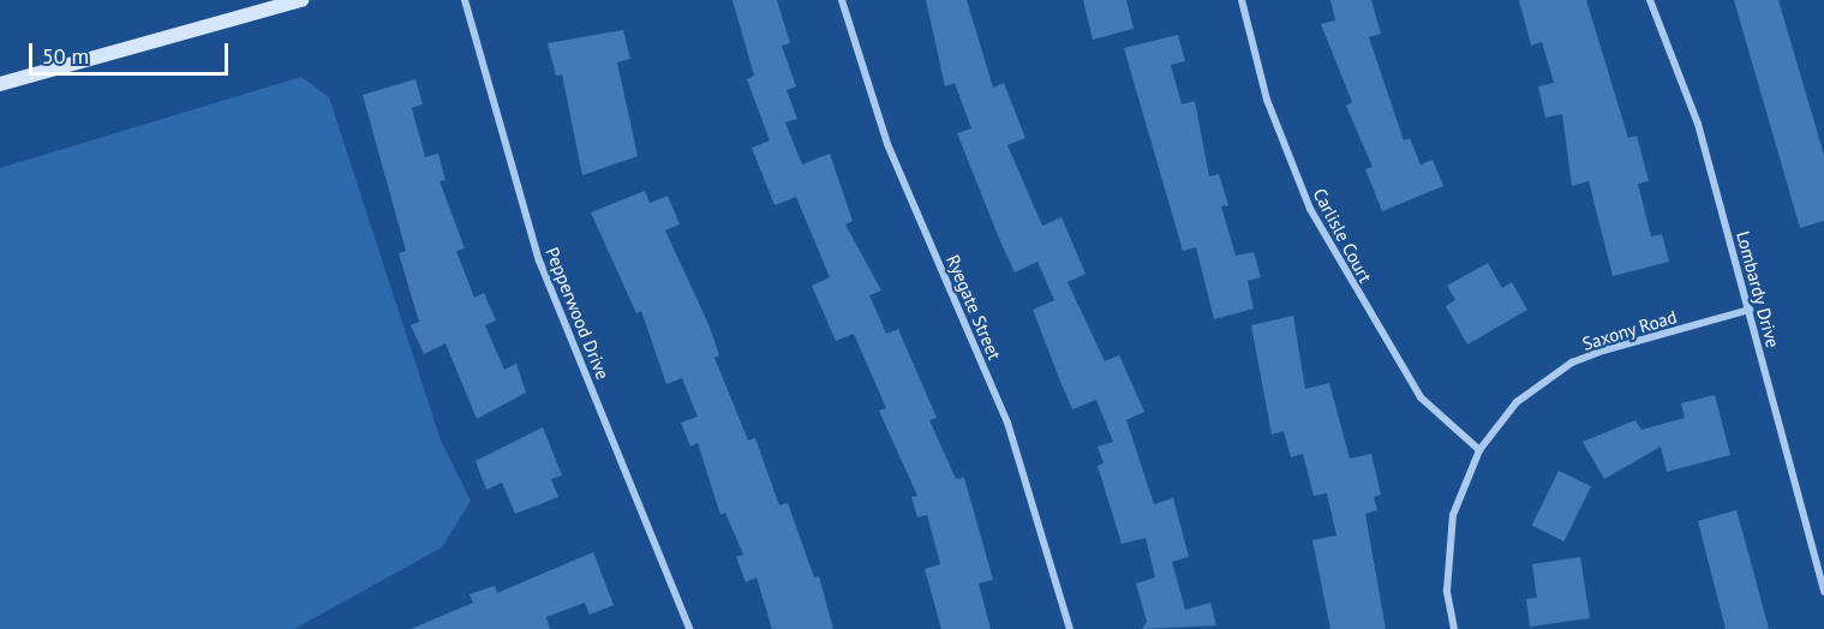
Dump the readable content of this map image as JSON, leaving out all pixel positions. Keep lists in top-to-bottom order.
{
  "streets": {
    "street": [
      "Carlisle Court",
      "Lombardy Drive",
      "Ryegate Street",
      "Pepperwood Drive",
      "Saxony Road"
    ]
  },
  "crossings": [
    ["Carlisle Court", "Saxony Road"],
    ["Lombardy Drive", "Saxony Road"]
  ],
  "scale_bar": "50 m"
}
